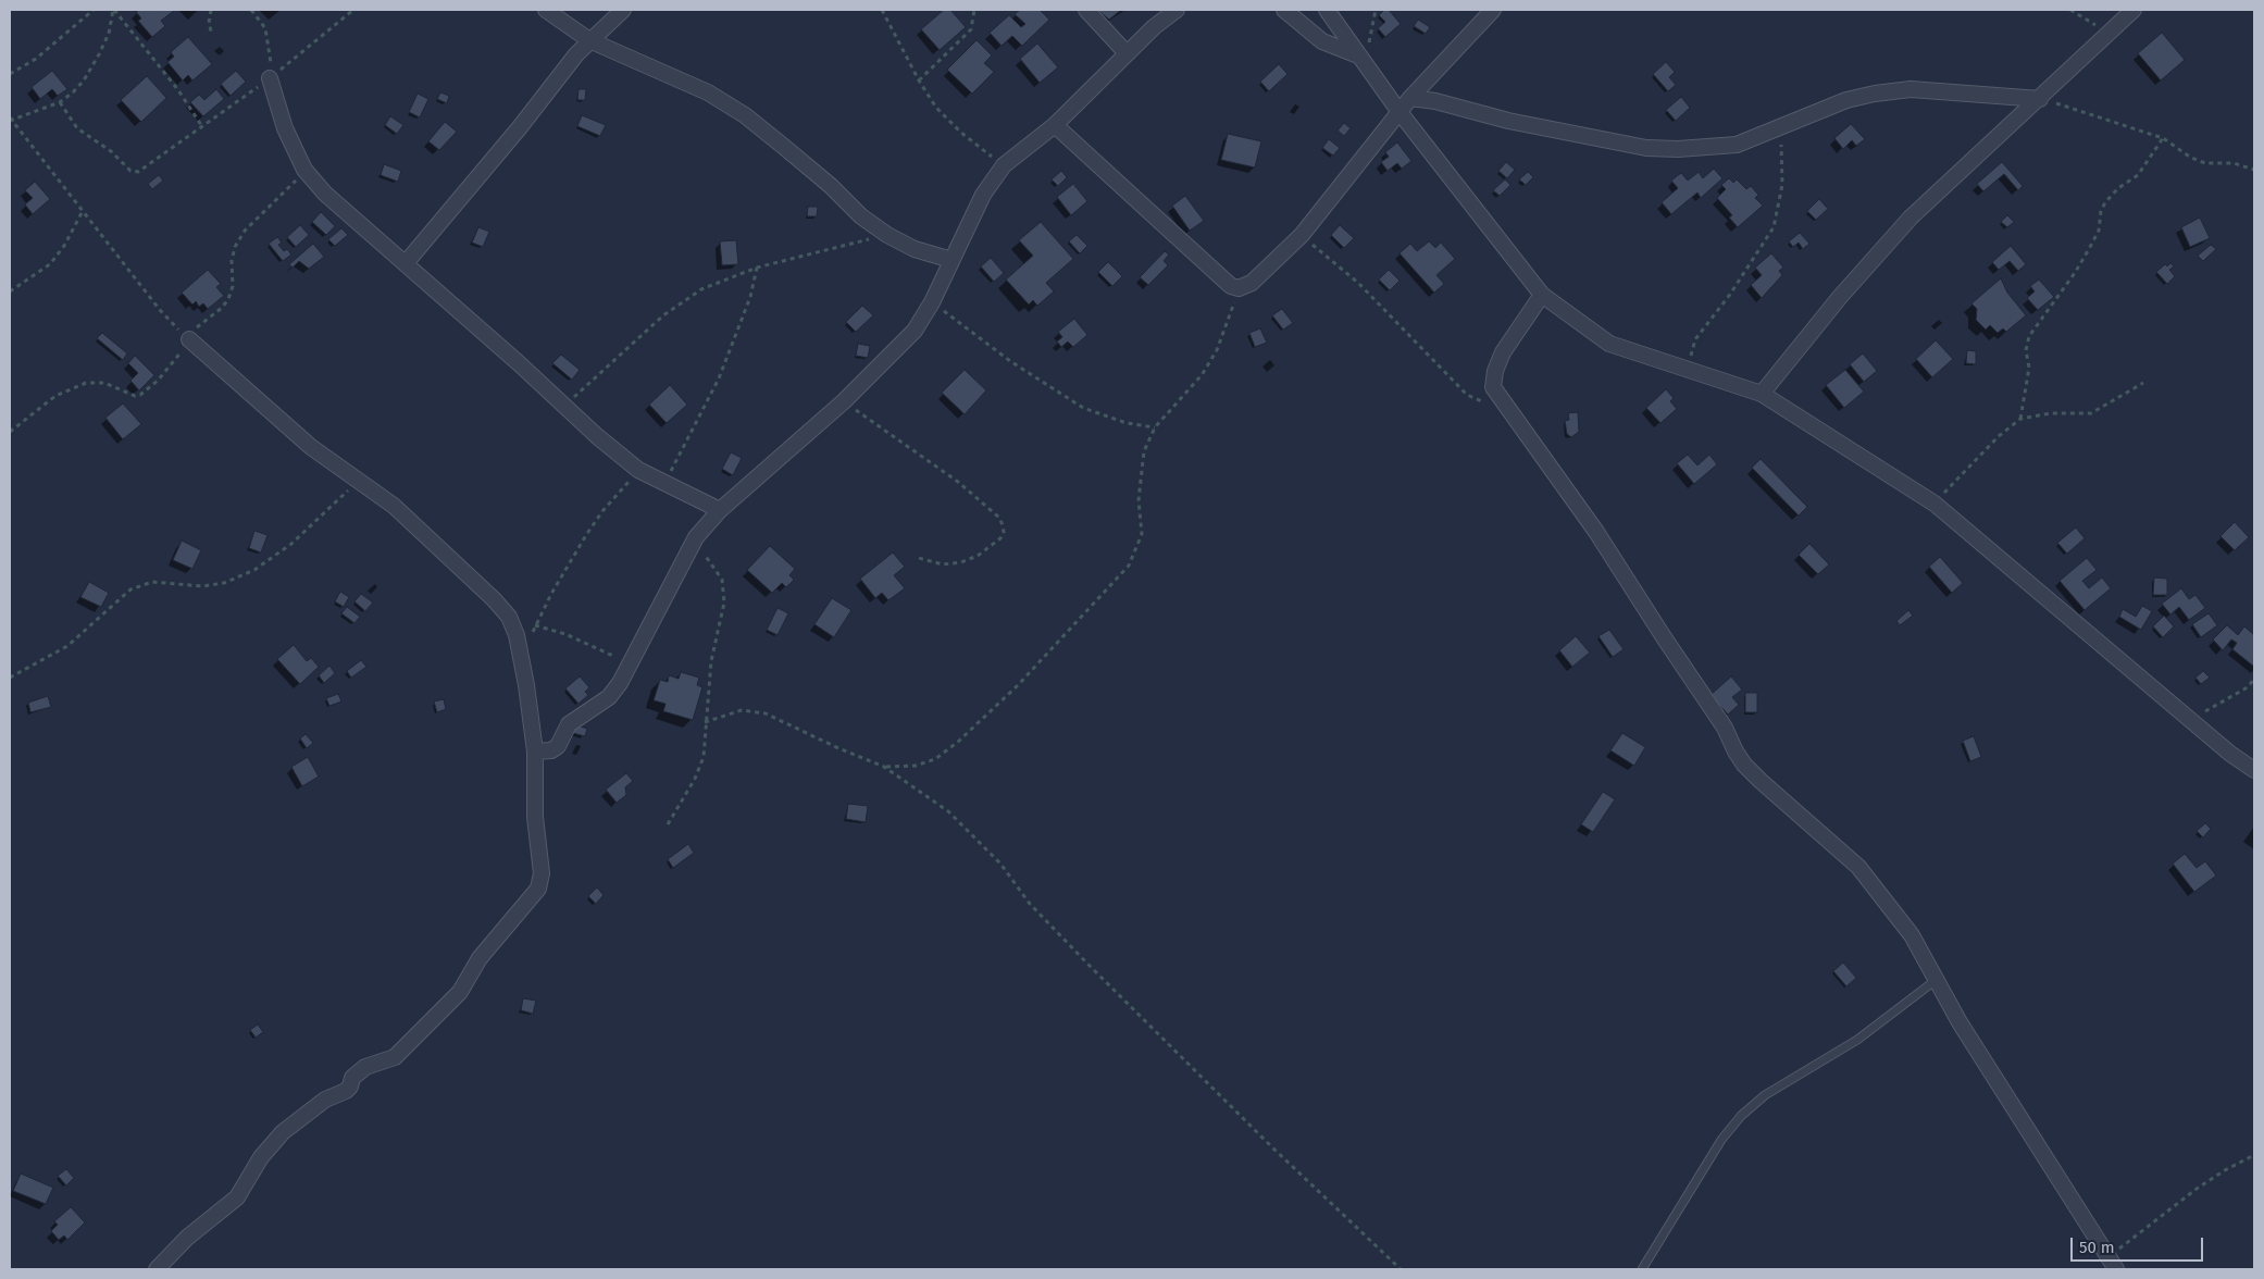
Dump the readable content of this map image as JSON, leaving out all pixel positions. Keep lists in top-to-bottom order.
{
  "scale_bar": "50 m"
}
